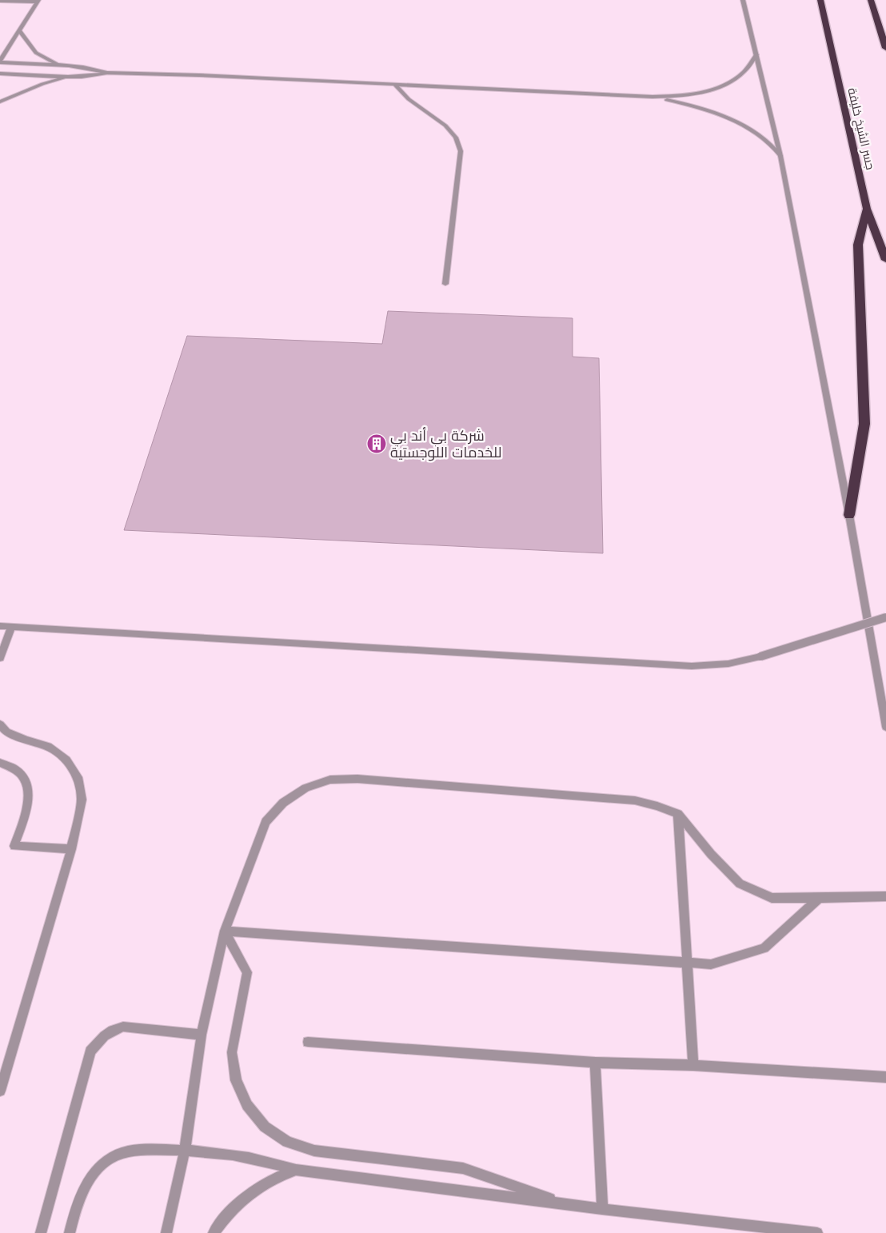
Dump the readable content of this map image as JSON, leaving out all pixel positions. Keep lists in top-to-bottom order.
{
  "streets": {
    "highway": ["جسر الشيخ خليفة"]
  },
  "places": {
    "building": ["شركة بي أند بي للخدمات اللوجستية"]
  }
}
